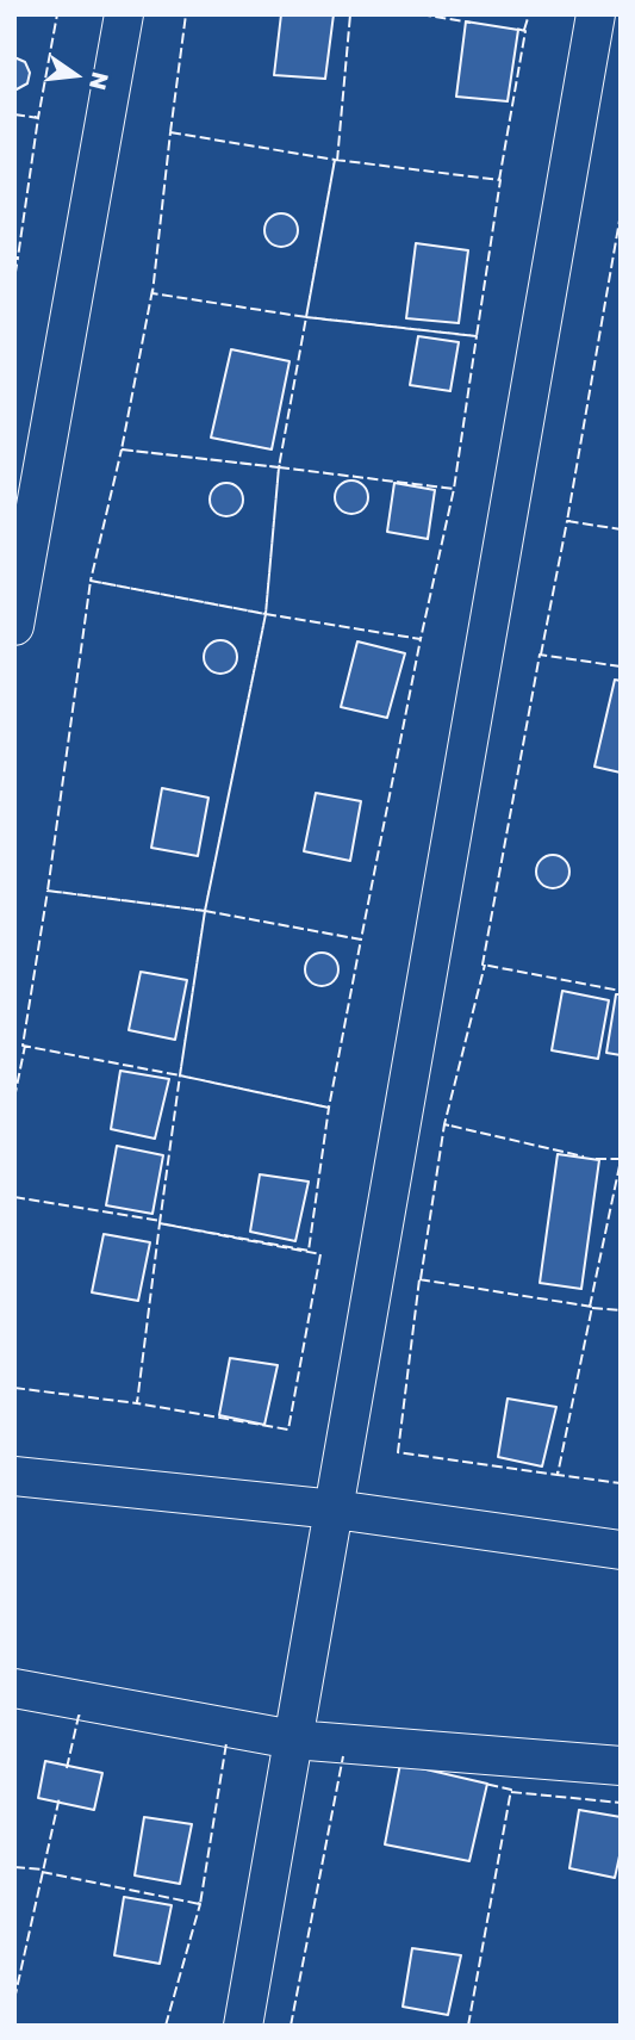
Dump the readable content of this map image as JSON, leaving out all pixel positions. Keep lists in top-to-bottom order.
{
  "north": "right"
}
